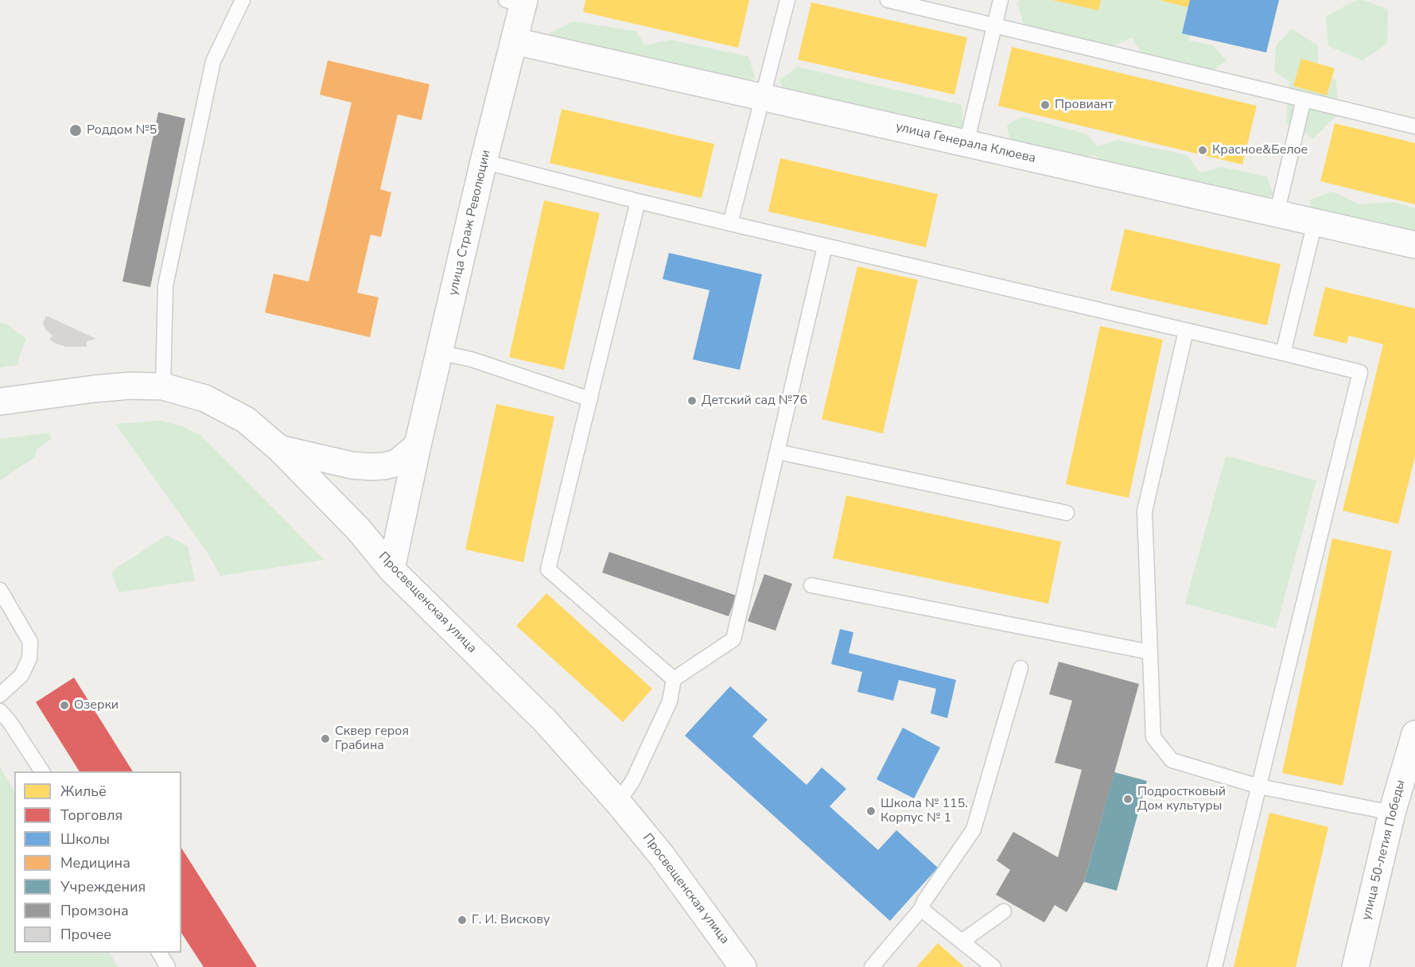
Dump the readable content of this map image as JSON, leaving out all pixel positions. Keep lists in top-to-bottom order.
{
  "streets": {
    "street": [
      "улица Генерала Клюева",
      "улица Страж Революции",
      "Просвещенская улица",
      "улица 50-летия Победы"
    ]
  },
  "crossings": [
    ["улица Генерала Клюева", "улица Страж Революции"],
    ["улица Страж Революции", "Просвещенская улица"]
  ],
  "places": [
    "Провиант",
    "Роддом №5",
    "Красное&Белое",
    "Детский сад №76",
    "Озерки",
    "Сквер героя Грабина",
    "Подростковый Дом культуры",
    "Школа № 115. Корпус № 1",
    "Г. И. Вискову"
  ],
  "legend": [
    "Жильё",
    "Торговля",
    "Школы",
    "Медицина",
    "Учреждения",
    "Промзона",
    "Прочее"
  ]
}
